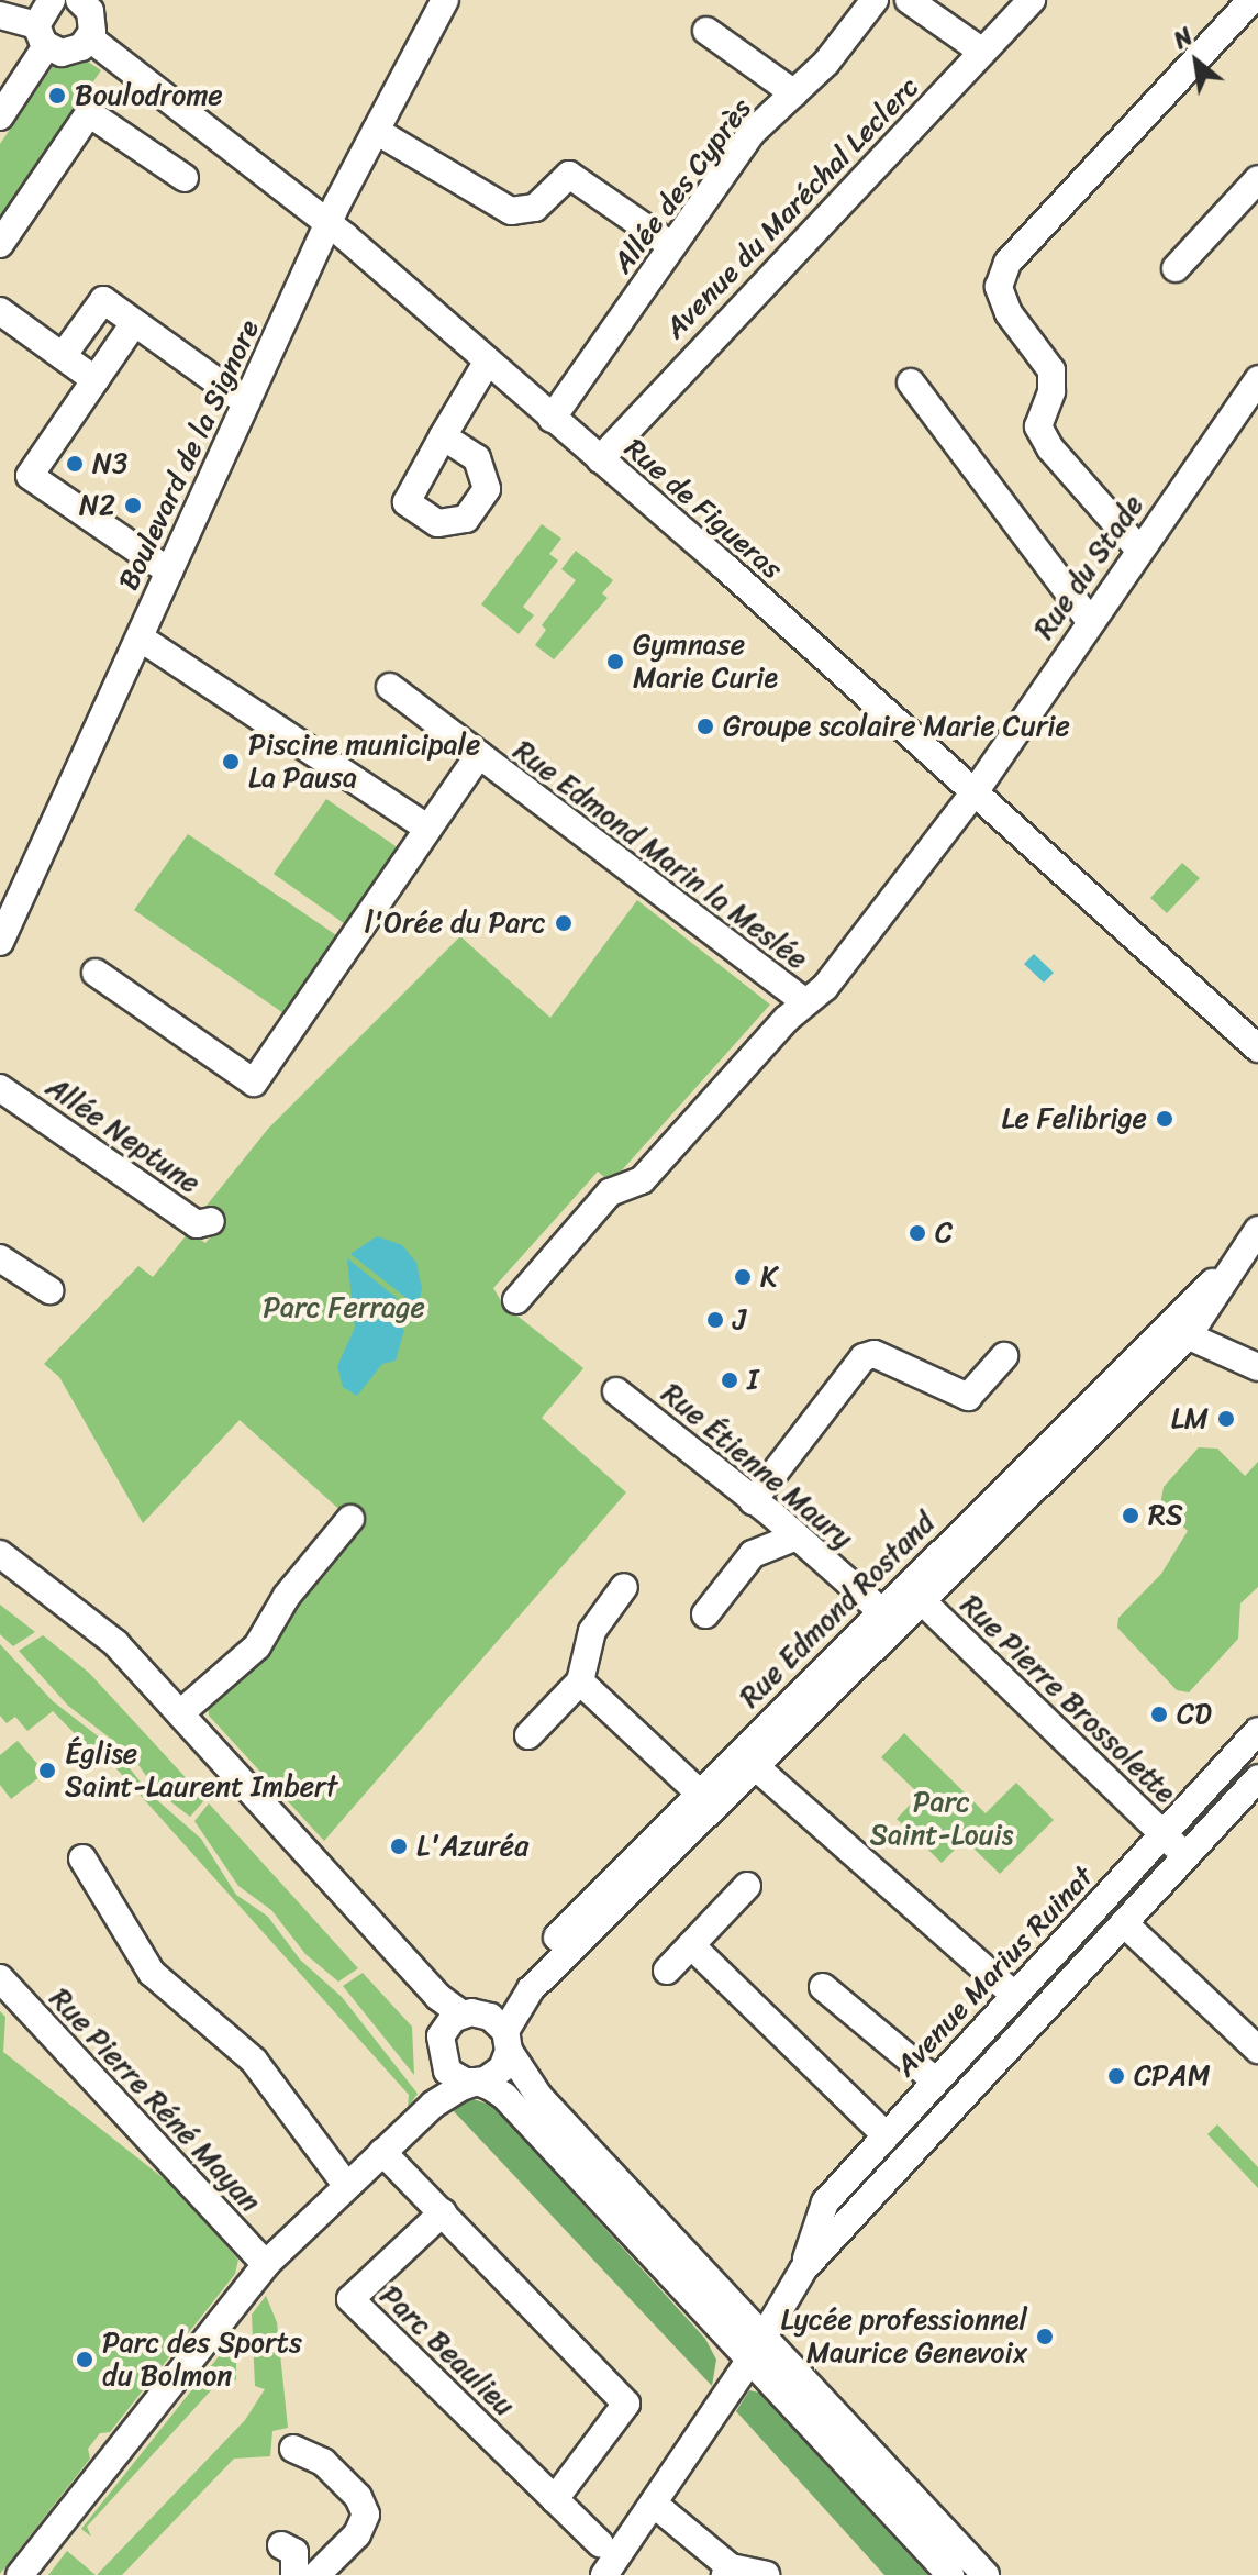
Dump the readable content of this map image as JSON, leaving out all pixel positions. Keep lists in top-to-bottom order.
{
  "streets": {
    "street": [
      "Allée des Cyprès",
      "Avenue du Maréchal Leclerc",
      "Boulevard de la Signore",
      "Rue de Figueras",
      "Rue du Stade",
      "Rue Edmond Marin la Meslée",
      "Allée Neptune",
      "Rue Étienne Maury",
      "Rue Edmond Rostand",
      "Rue Pierre Brossolette",
      "Avenue Marius Ruinat",
      "Rue Pierre Réné Mayan",
      "Parc Beaulieu"
    ]
  },
  "crossings": [
    ["Allée des Cyprès", "Rue de Figueras"],
    ["Avenue du Maréchal Leclerc", "Rue de Figueras"],
    ["Boulevard de la Signore", "Rue de Figueras"],
    ["Rue de Figueras", "Rue du Stade"],
    ["Rue du Stade", "Rue Edmond Marin la Meslée"],
    ["Rue Étienne Maury", "Rue Edmond Rostand"],
    ["Rue Edmond Rostand", "Rue Pierre Brossolette"],
    ["Rue Pierre Brossolette", "Avenue Marius Ruinat"]
  ],
  "parks": ["Parc Ferrage", "Parc Saint-Louis"],
  "places": [
    "Boulodrome",
    "N3",
    "N2",
    "Gymnase Marie Curie",
    "Groupe scolaire Marie Curie",
    "Piscine municipale La Pausa",
    "l'Orée du Parc",
    "Le Felibrige",
    "C",
    "K",
    "J",
    "I",
    "LM",
    "RS",
    "CD",
    "Église Saint-Laurent Imbert",
    "L'Azuréa",
    "CPAM",
    "Lycée professionnel Maurice Genevoix",
    "Parc des Sports du Bolmon"
  ],
  "north": "top left"
}
